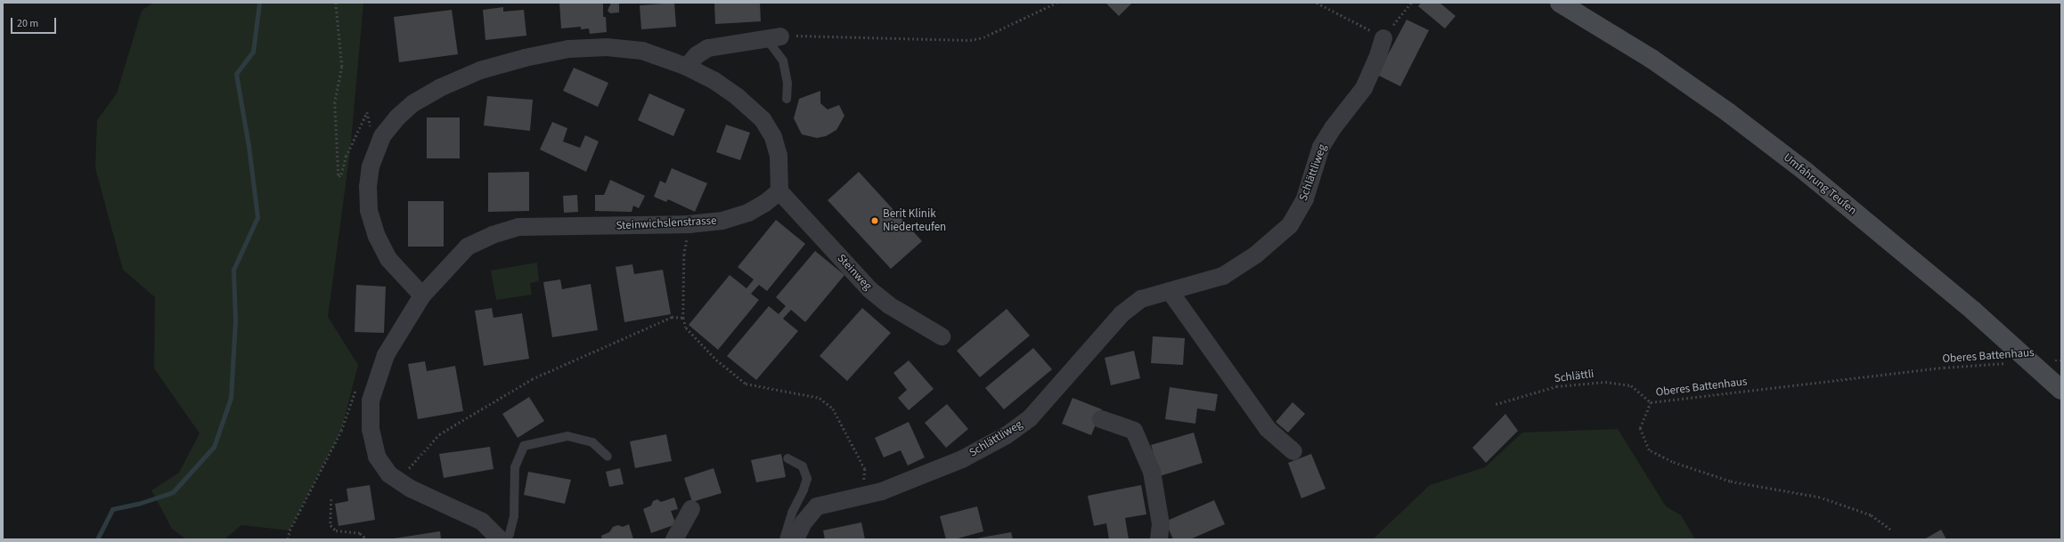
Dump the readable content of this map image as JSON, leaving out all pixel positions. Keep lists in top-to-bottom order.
{
  "streets": {
    "main road": ["Umfahrung Teufen"],
    "street": ["Schlättliweg", "Steinwichslenstrasse", "Steinweg"],
    "path": ["Oberes Battenhaus", "Schlättli"]
  },
  "crossings": [
    ["Steinwichslenstrasse", "Steinweg"],
    ["Oberes Battenhaus", "Schlättli"]
  ],
  "places": ["Berit Klinik Niederteufen"],
  "scale_bar": "20 m"
}
